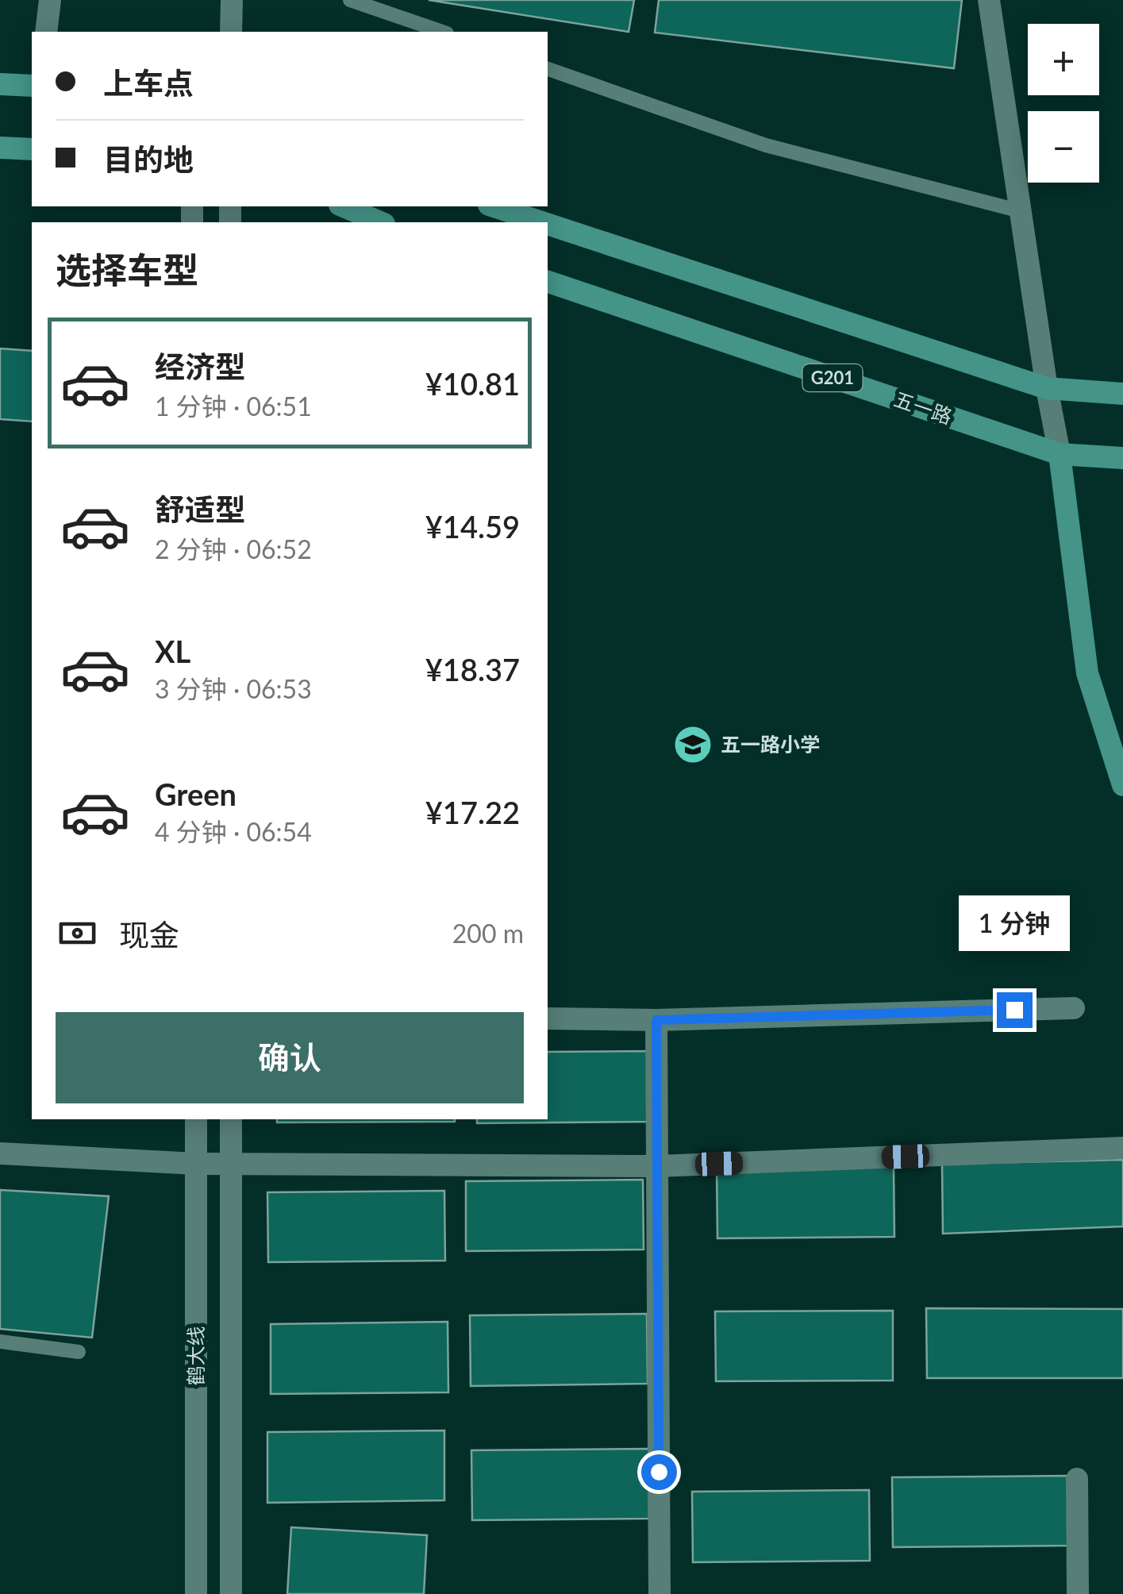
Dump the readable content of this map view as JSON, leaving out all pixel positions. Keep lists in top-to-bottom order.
{
  "streets": {
    "main road": ["G201", "五一路"],
    "street": ["鹤大线"]
  },
  "places": {
    "school or university": ["五一路小学"]
  },
  "page": {
    "map_buttons": ["+", "−"],
    "banner": ["上车点", "目的地"],
    "heading": "选择车型",
    "list": [
      {
        "name": "经济型",
        "note": "1 分钟 · 06:51",
        "value": "¥10.81"
      },
      {
        "name": "舒适型",
        "note": "2 分钟 · 06:52",
        "value": "¥14.59"
      },
      {
        "name": "XL",
        "note": "3 分钟 · 06:53",
        "value": "¥18.37"
      },
      {
        "name": "Green",
        "note": "4 分钟 · 06:54",
        "value": "¥17.22"
      }
    ],
    "pay": ["现金", "200 m"],
    "bubble": "1 分钟",
    "buttons": "确认"
  }
}
